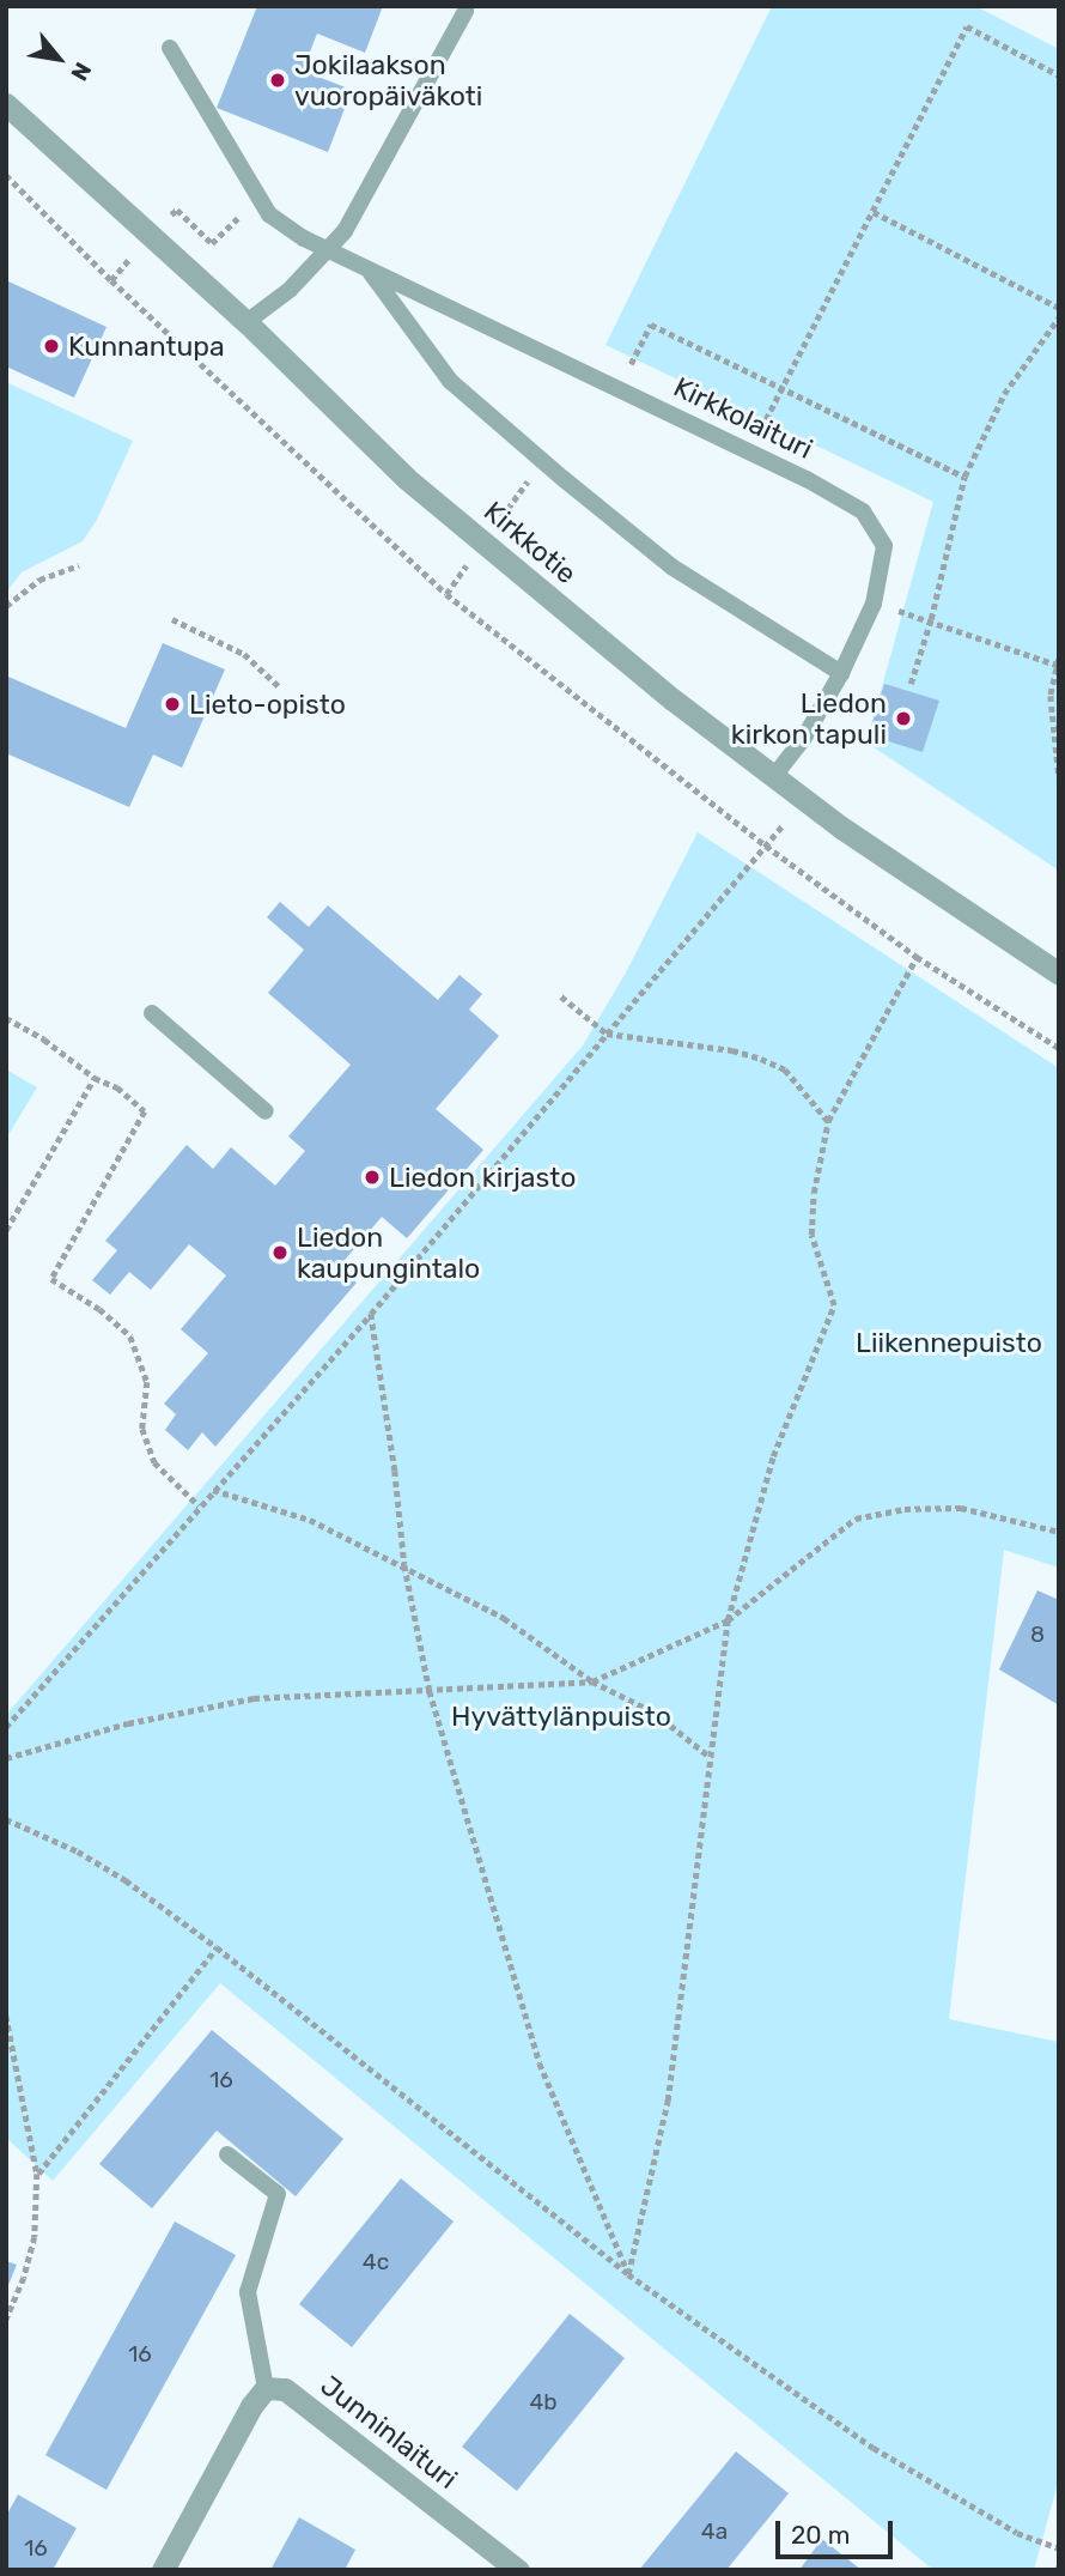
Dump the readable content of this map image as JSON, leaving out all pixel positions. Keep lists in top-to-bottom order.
{
  "streets": {
    "street": ["Kirkkotie", "Junninlaituri"],
    "lane": ["Kirkkolaituri"]
  },
  "crossings": [
    ["Kirkkolaituri", "Kirkkotie"]
  ],
  "parks": ["Liikennepuisto", "Hyvättylänpuisto"],
  "places": [
    "Jokilaakson vuoropäiväkoti",
    "Kunnantupa",
    "Lieto-opisto",
    "Liedon kirkon tapuli",
    "Liedon kirjasto",
    "Liedon kaupungintalo"
  ],
  "house_numbers": [
    "8",
    "16",
    "4c",
    "16",
    "4b",
    "4a",
    "16"
  ],
  "scale_bar": "20 m",
  "north": "bottom right"
}
